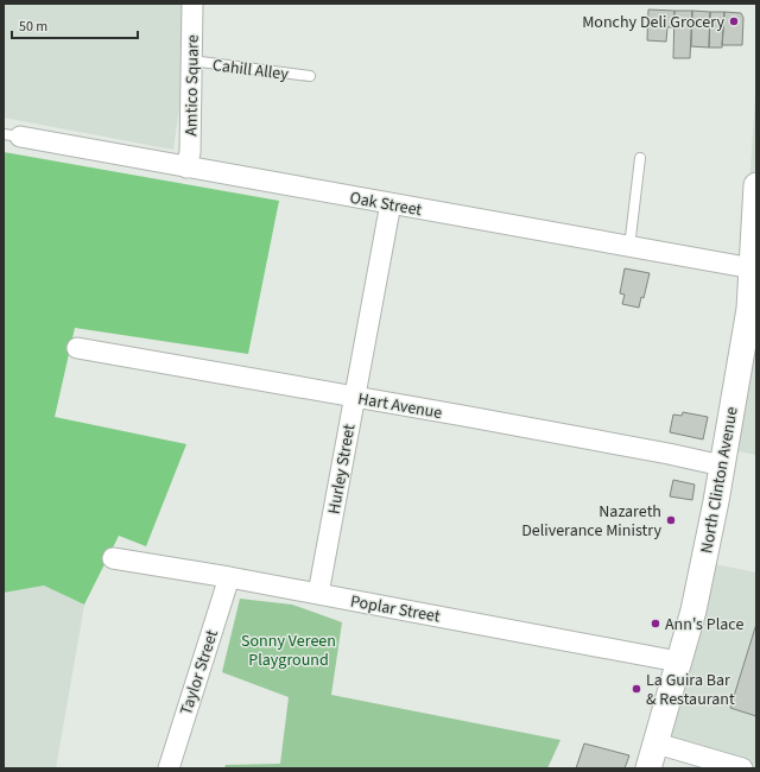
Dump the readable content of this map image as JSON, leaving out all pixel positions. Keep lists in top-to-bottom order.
{
  "streets": {
    "street": [
      "Amtico Square",
      "Oak Street",
      "Hart Avenue",
      "Hurley Street",
      "North Clinton Avenue",
      "Poplar Street",
      "Taylor Street"
    ],
    "lane": ["Cahill Alley"]
  },
  "crossings": [
    ["Cahill Alley", "Amtico Square"],
    ["Amtico Square", "Oak Street"],
    ["Oak Street", "Hurley Street"],
    ["Oak Street", "North Clinton Avenue"],
    ["Hart Avenue", "Hurley Street"],
    ["Hart Avenue", "North Clinton Avenue"],
    ["Hurley Street", "Poplar Street"],
    ["North Clinton Avenue", "Poplar Street"],
    ["Poplar Street", "Taylor Street"]
  ],
  "parks": ["Sonny Vereen Playground"],
  "places": [
    "Monchy Deli Grocery",
    "Nazareth Deliverance Ministry",
    "Ann's Place",
    "La Guira Bar & Restaurant"
  ],
  "scale_bar": "50 m"
}
